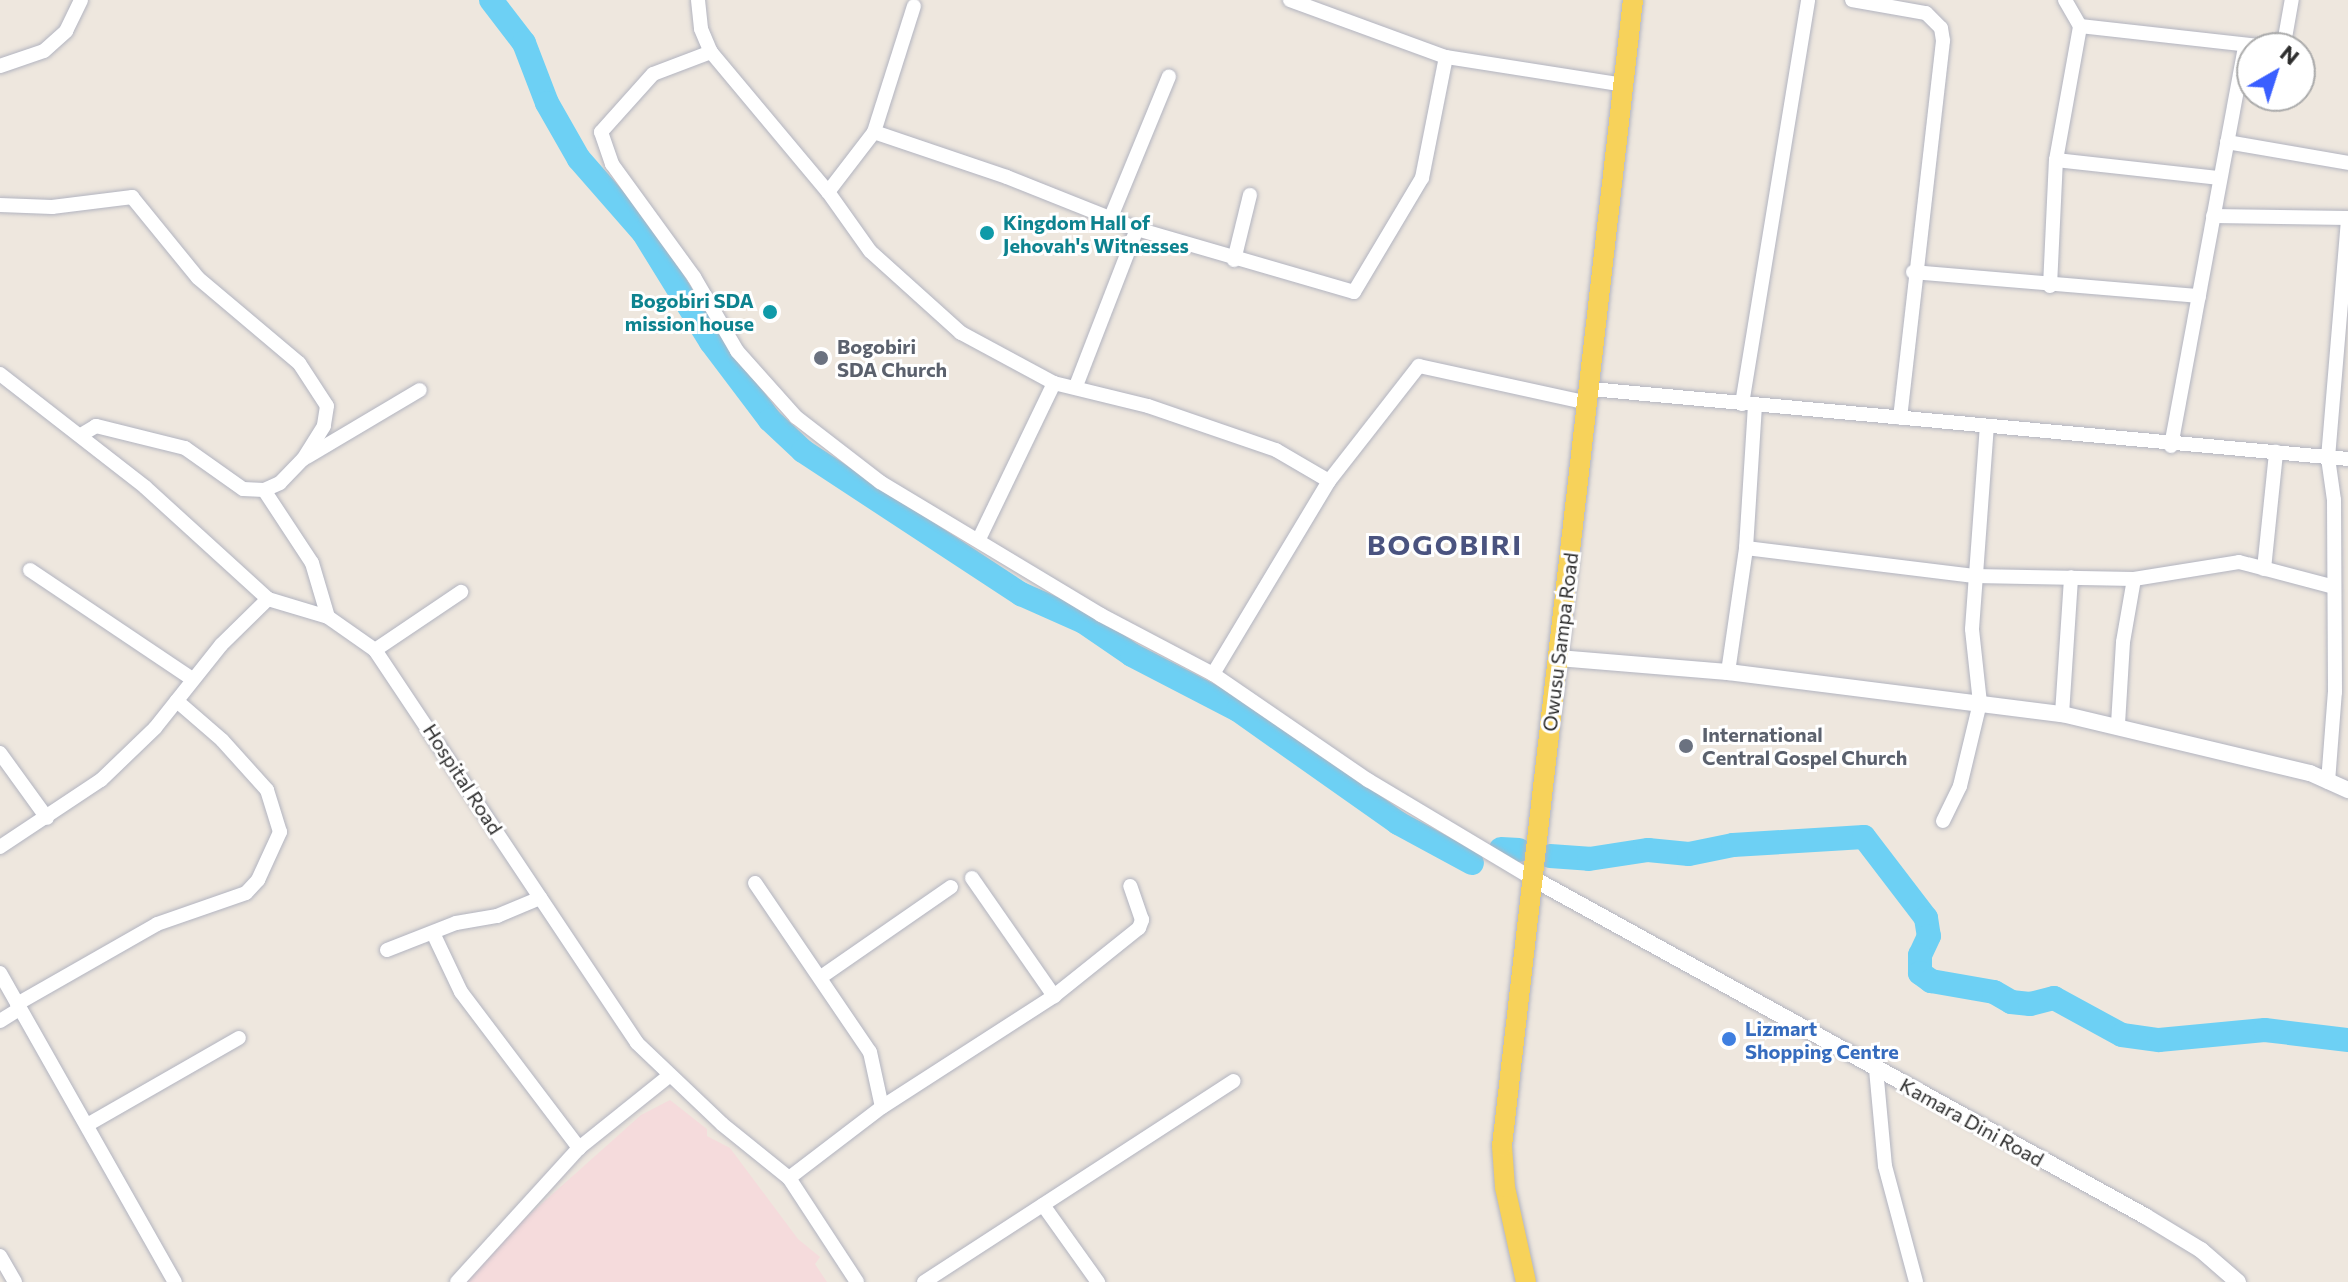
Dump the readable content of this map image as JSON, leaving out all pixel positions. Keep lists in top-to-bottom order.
{
  "streets": {
    "main road": ["Owusu Sampa Road"],
    "street": ["Hospital Road", "Kamara Dini Road"]
  },
  "crossings": [
    ["Owusu Sampa Road", "Kamara Dini Road"]
  ],
  "districts": ["BOGOBIRI"],
  "places": [
    "Kingdom Hall of Jehovah's Witnesses",
    "Bogobiri SDA mission house",
    "Bogobiri SDA Church",
    "International Central Gospel Church",
    "Lizmart Shopping Centre"
  ],
  "north": "top right"
}
